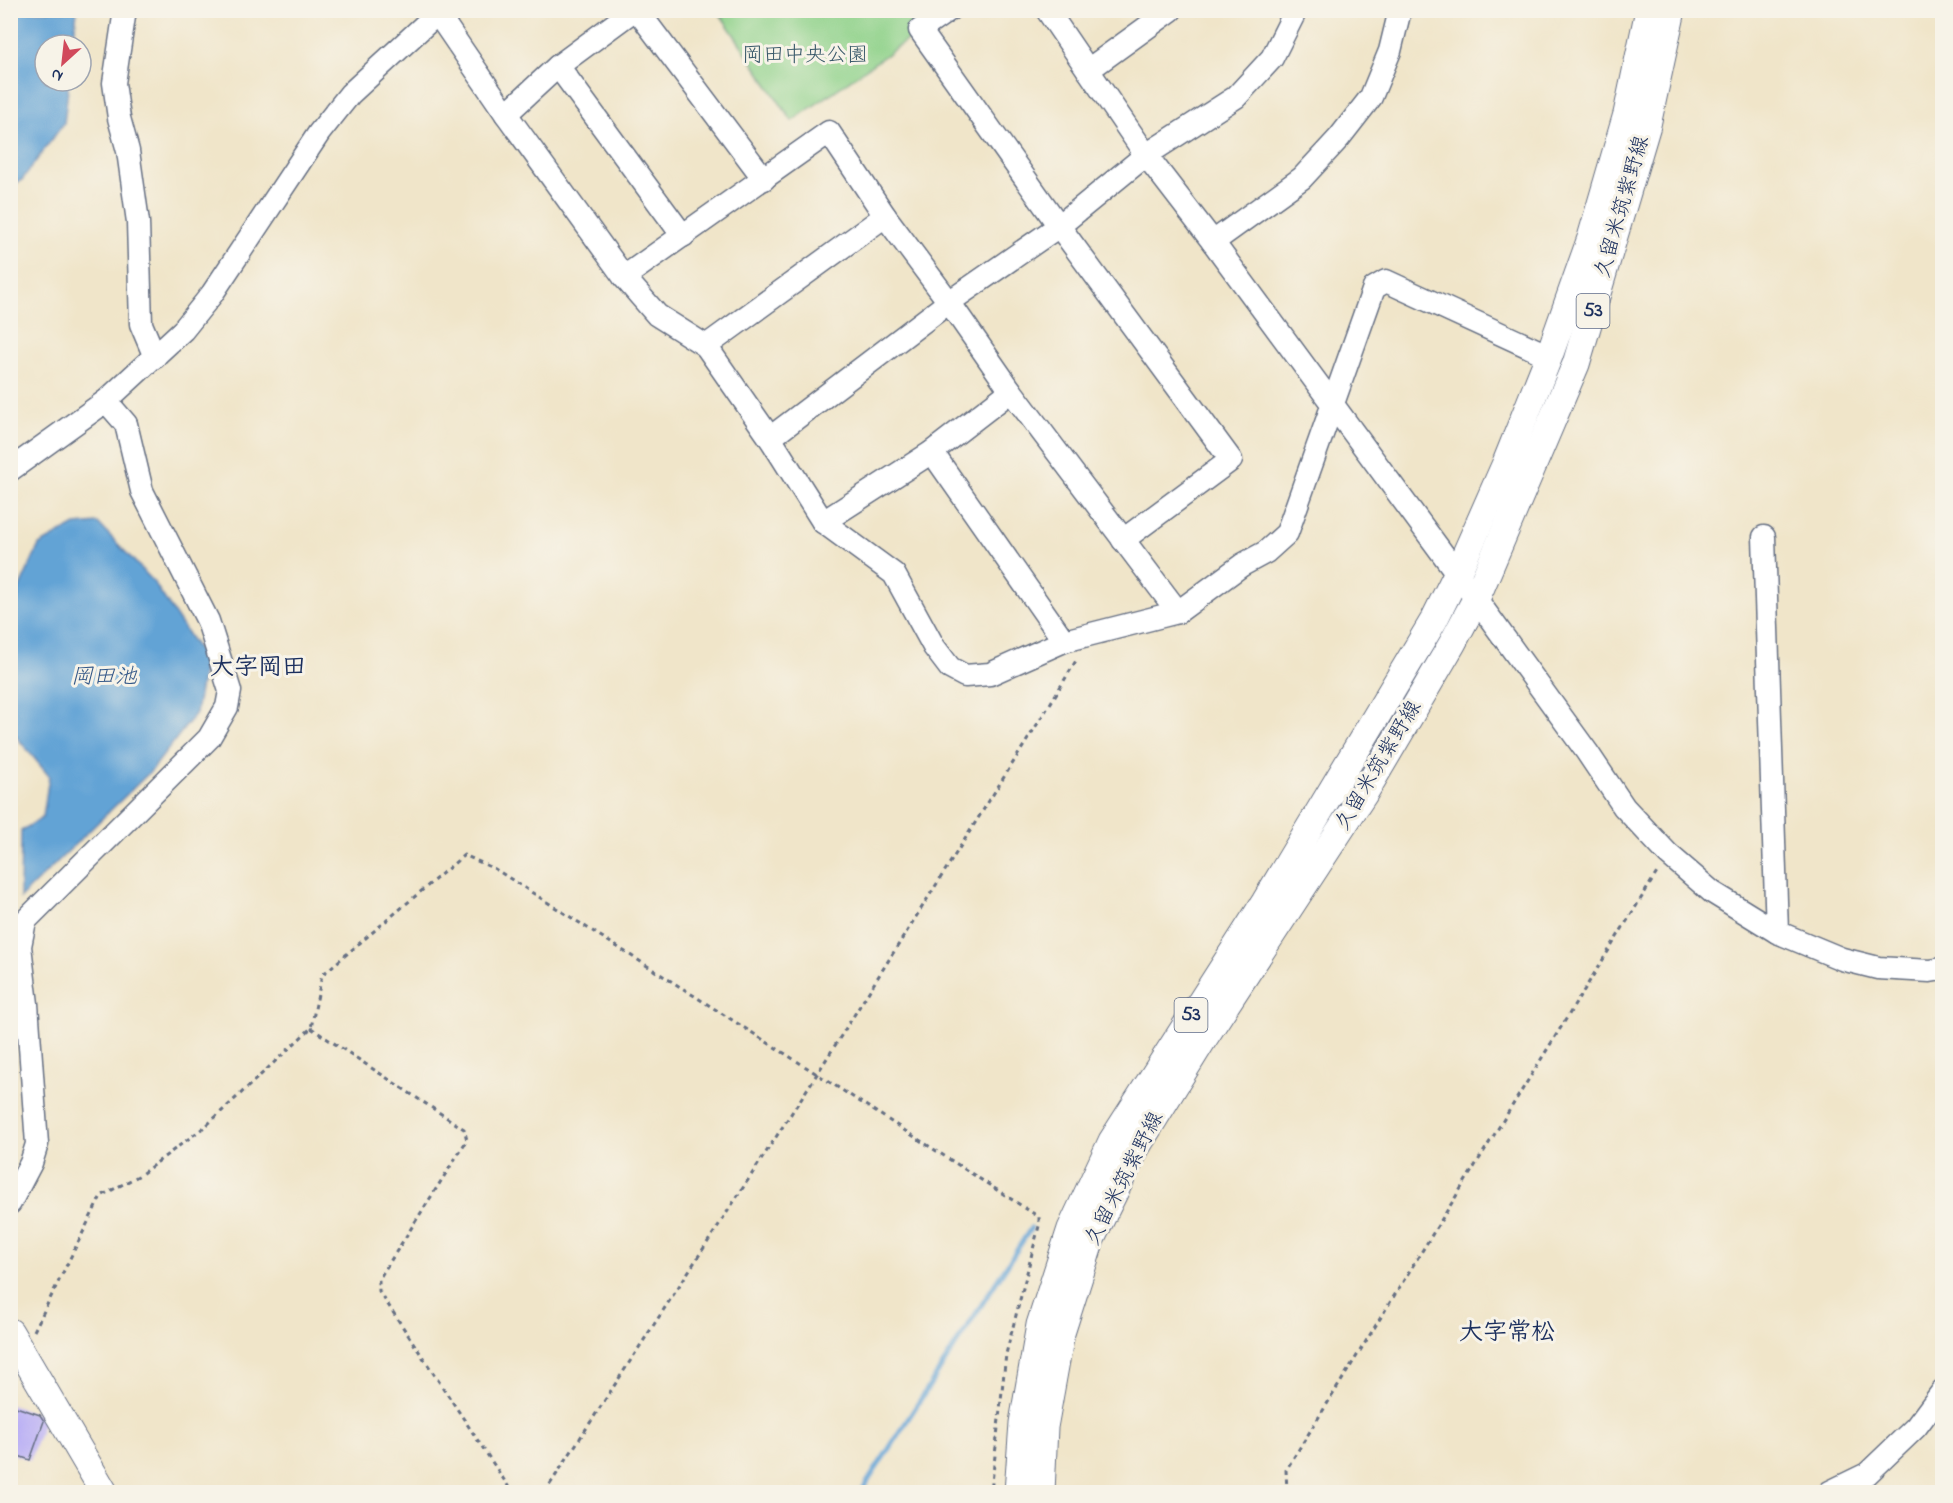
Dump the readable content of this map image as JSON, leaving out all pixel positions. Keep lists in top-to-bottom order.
{
  "streets": {
    "main road": ["久留米筑紫野線", "53"]
  },
  "districts": ["大字岡田", "大字常松"],
  "water": ["岡田池"],
  "parks": ["岡田中央公園"],
  "north": "bottom left"
}
